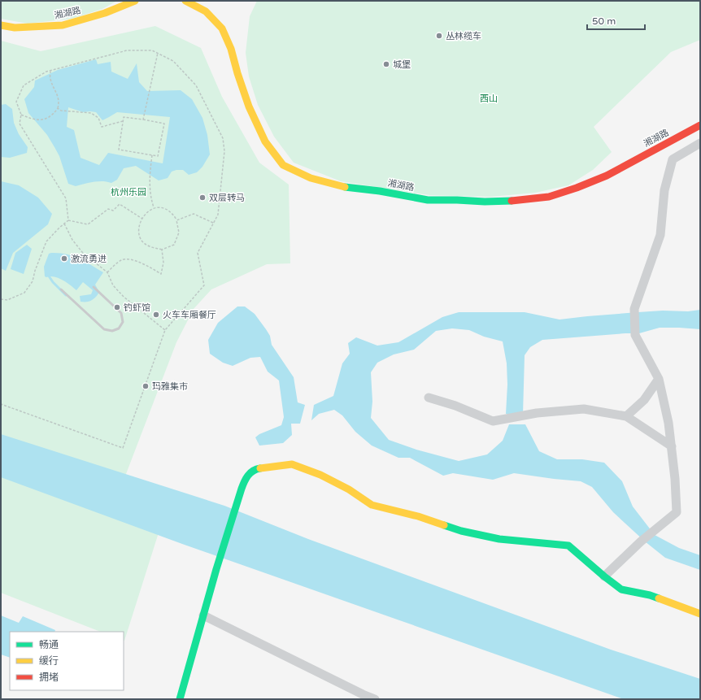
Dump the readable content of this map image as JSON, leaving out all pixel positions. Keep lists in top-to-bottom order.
{
  "streets": {
    "main road": ["湘湖路"]
  },
  "parks": ["西山", "杭州乐园"],
  "places": [
    "丛林缆车",
    "城堡",
    "双层转马",
    "激流勇进",
    "钓虾馆",
    "火车车厢餐厅",
    "玛雅集市"
  ],
  "legend": ["畅通", "缓行", "拥堵"],
  "scale_bar": "50 m"
}
